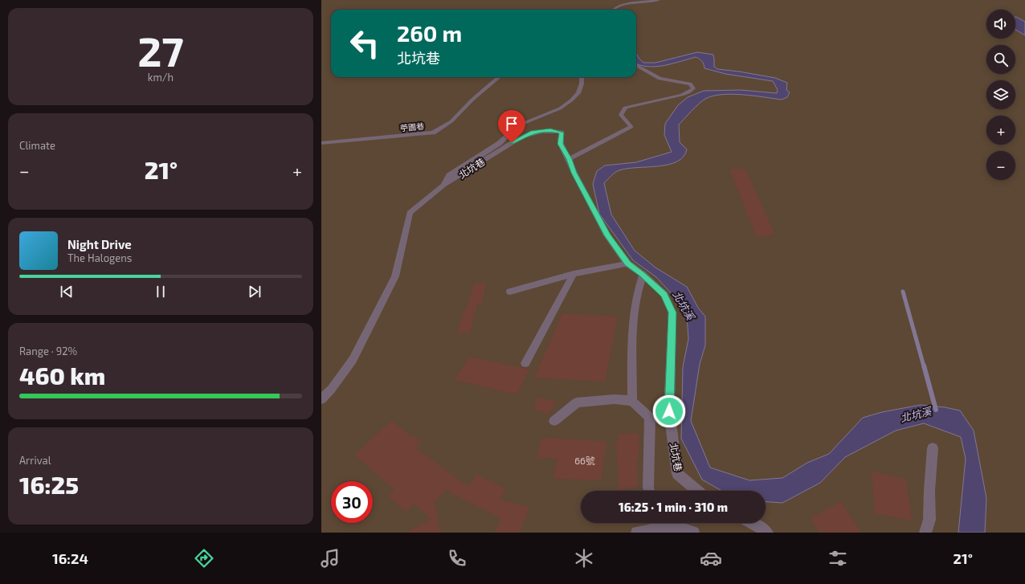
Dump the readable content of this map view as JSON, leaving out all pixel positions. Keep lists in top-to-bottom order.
{
  "streets": {
    "street": ["苧園巷", "北坑巷"]
  },
  "water": ["北坑溪"],
  "house_numbers": ["66號"],
  "page": {
    "tile": [
      ["27", "km/h"],
      "Climate",
      ["Range · 92%", "460 km"],
      ["Arrival", "16:25"]
    ],
    "map_buttons": ["+", "−"],
    "turn": ["260 m", "北坑巷"],
    "heat": ["−", "21°", "+"],
    "song": ["Night Drive", "The Halogens"],
    "limit": "30",
    "trip": "16:25 · 1 min · 310 m",
    "tabs": ["16:24", "21°"]
  }
}
